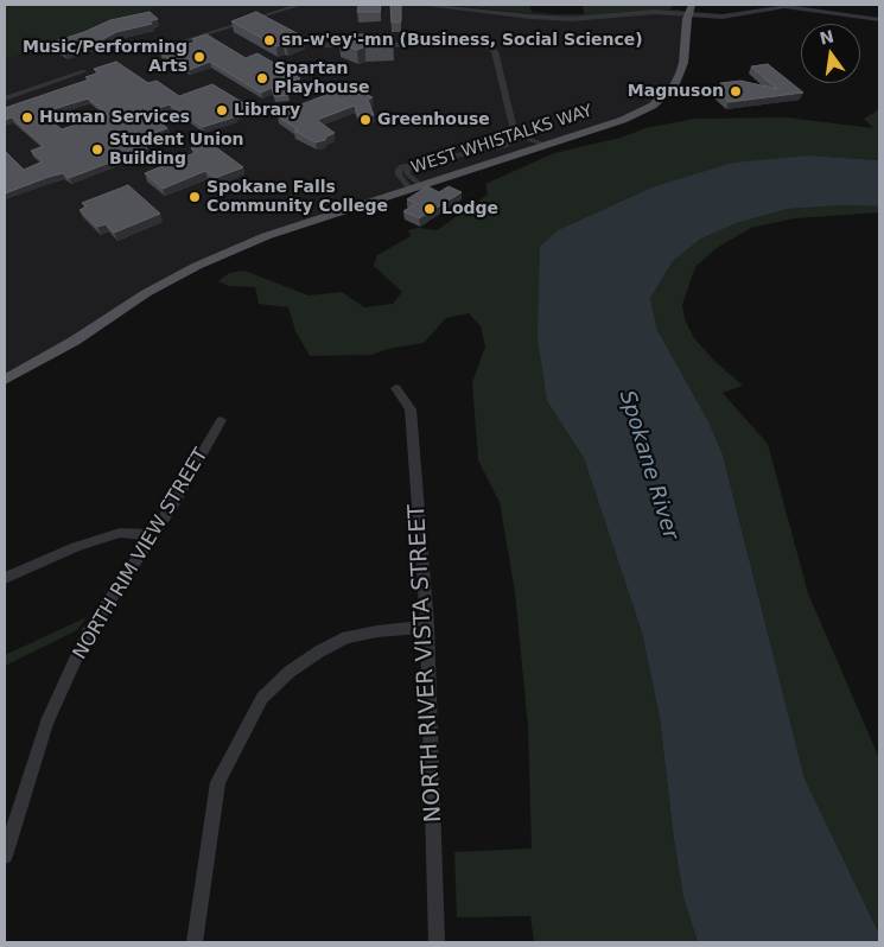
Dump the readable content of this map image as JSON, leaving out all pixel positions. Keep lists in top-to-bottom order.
{
  "streets": {
    "main road": ["WEST WHISTALKS WAY"],
    "street": ["NORTH RIM VIEW STREET", "NORTH RIVER VISTA STREET"]
  },
  "water": ["Spokane River"],
  "places": [
    "sn-w'ey'-mn (Business, Social Science)",
    "Music/Performing Arts",
    "Spartan Playhouse",
    "Magnuson",
    "Library",
    "Human Services",
    "Greenhouse",
    "Student Union Building",
    "Spokane Falls Community College",
    "Lodge"
  ],
  "north": "top"
}
